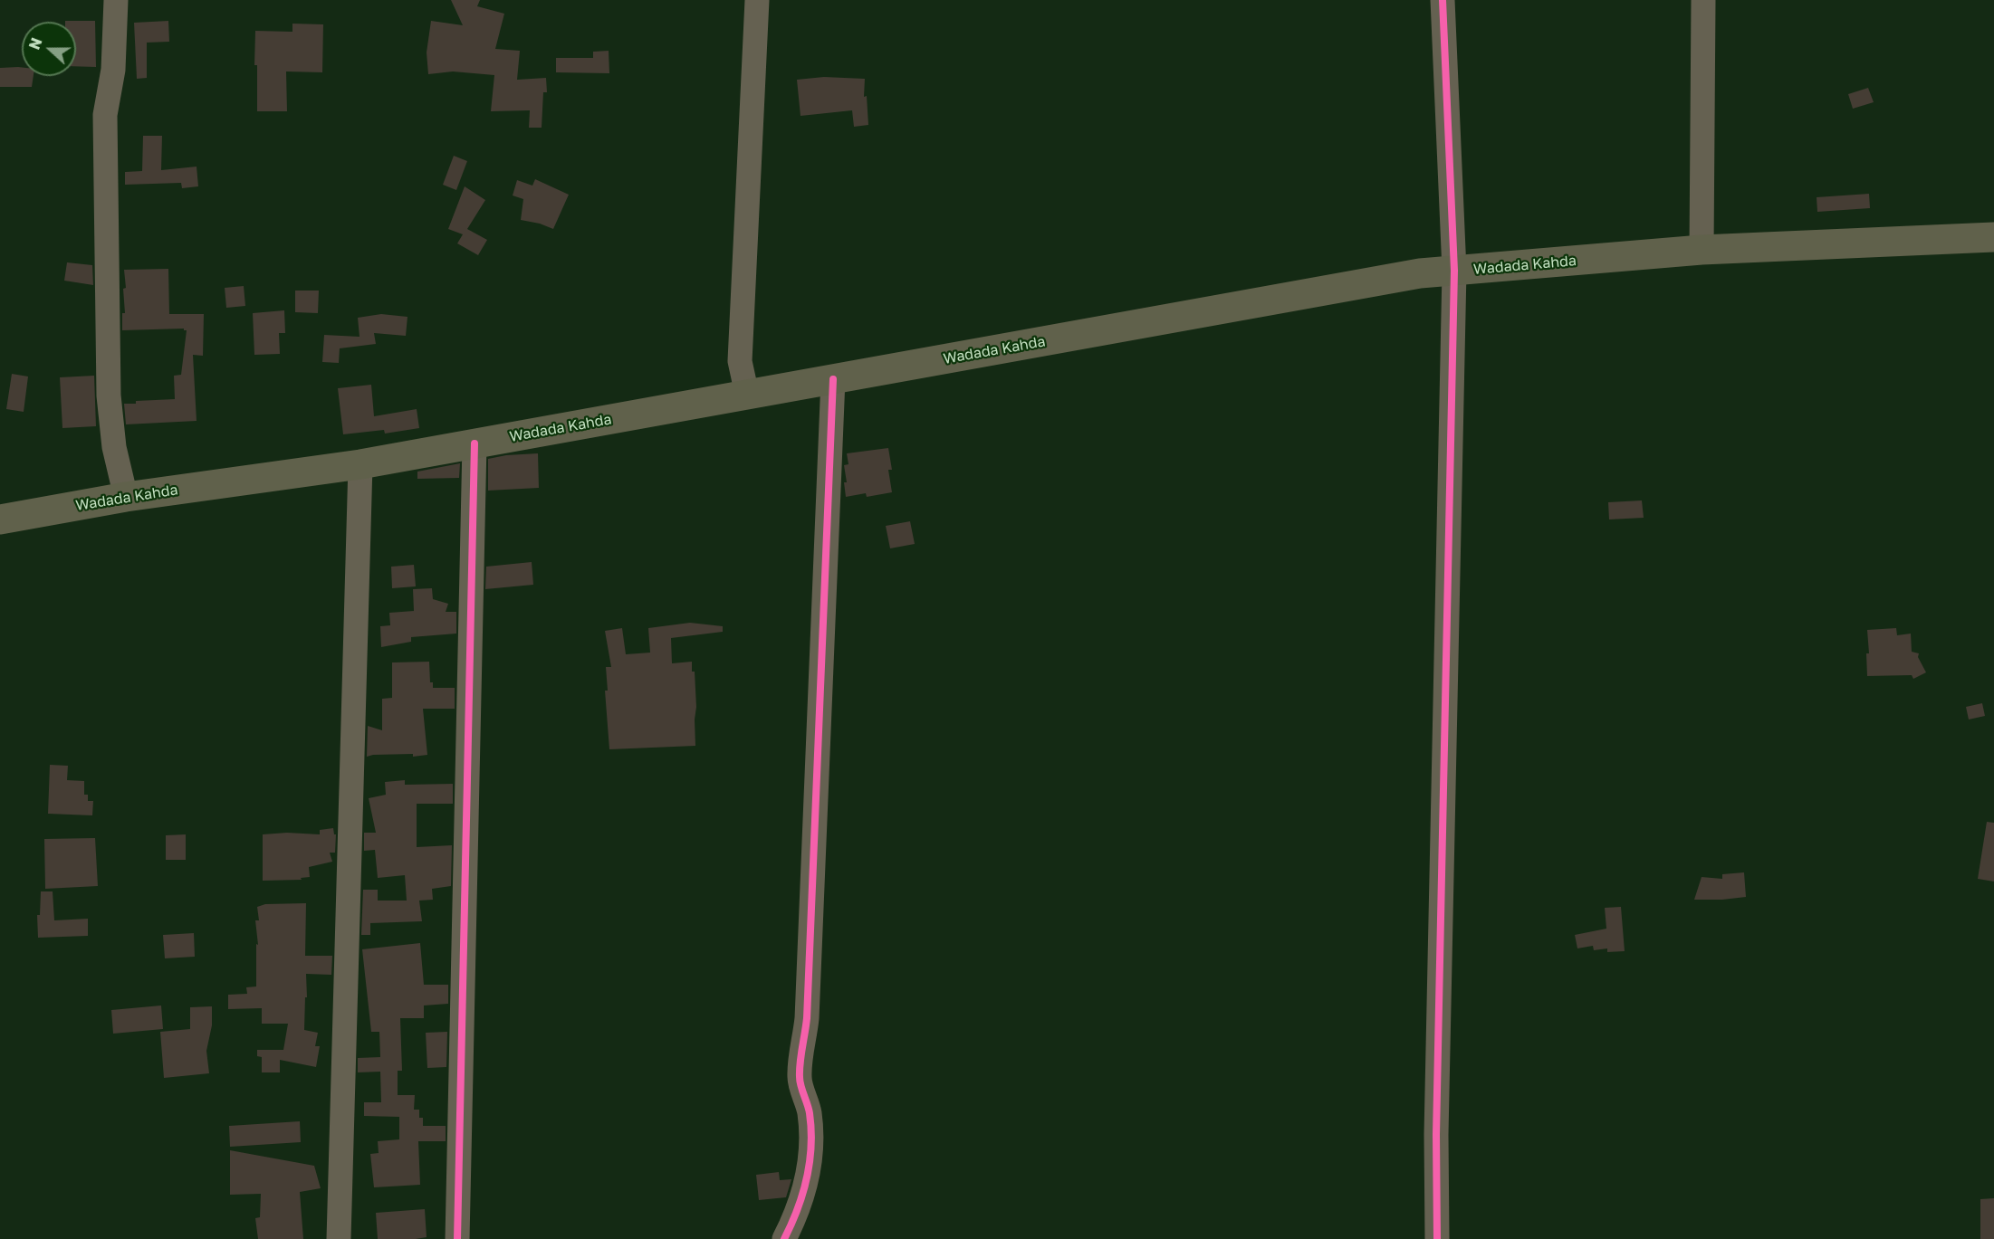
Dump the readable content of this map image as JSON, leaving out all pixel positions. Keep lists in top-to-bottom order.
{
  "streets": {
    "main road": ["Wadada Kahda"]
  },
  "north": "left"
}
